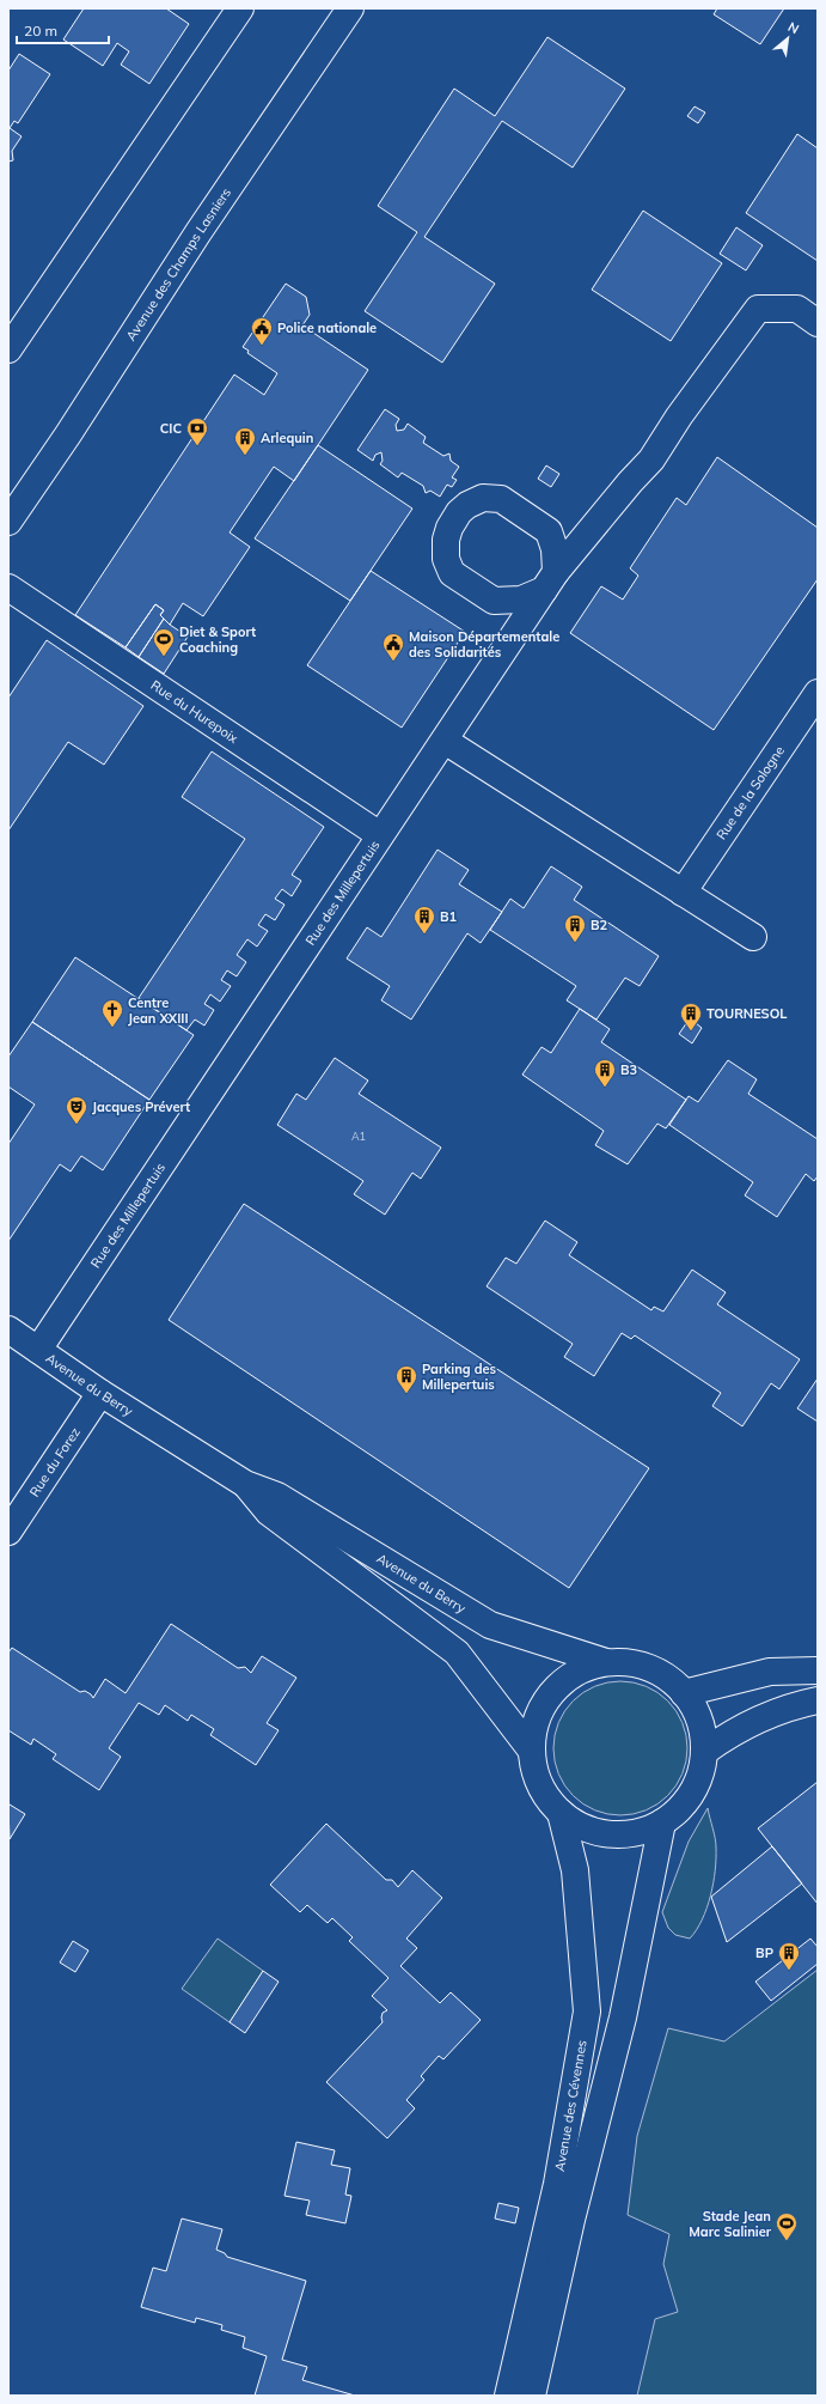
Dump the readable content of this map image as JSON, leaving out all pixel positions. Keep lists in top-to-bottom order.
{
  "streets": {
    "street": [
      "Avenue des Champs Lasniers",
      "Rue du Hurepoix",
      "Rue de la Sologne",
      "Rue des Millepertuis",
      "Avenue du Berry",
      "Rue du Forez",
      "Avenue des Cévennes"
    ]
  },
  "crossings": [
    ["Rue du Hurepoix", "Rue des Millepertuis"],
    ["Rue des Millepertuis", "Avenue du Berry"],
    ["Avenue du Berry", "Rue du Forez"]
  ],
  "places": {
    "public building": ["Police nationale", "Maison Départementale des Solidarités"],
    "bank": ["CIC"],
    "building": [
      "Arlequin",
      "B1",
      "B2",
      "TOURNESOL",
      "B3",
      "Parking des Millepertuis",
      "BP"
    ],
    "sports": ["Diet & Sport Coaching", "Stade Jean Marc Salinier"],
    "church": ["Centre Jean XXIII"],
    "theatre": ["Jacques Prévert"]
  },
  "house_numbers": ["A1"],
  "scale_bar": "20 m",
  "north": "top right"
}
